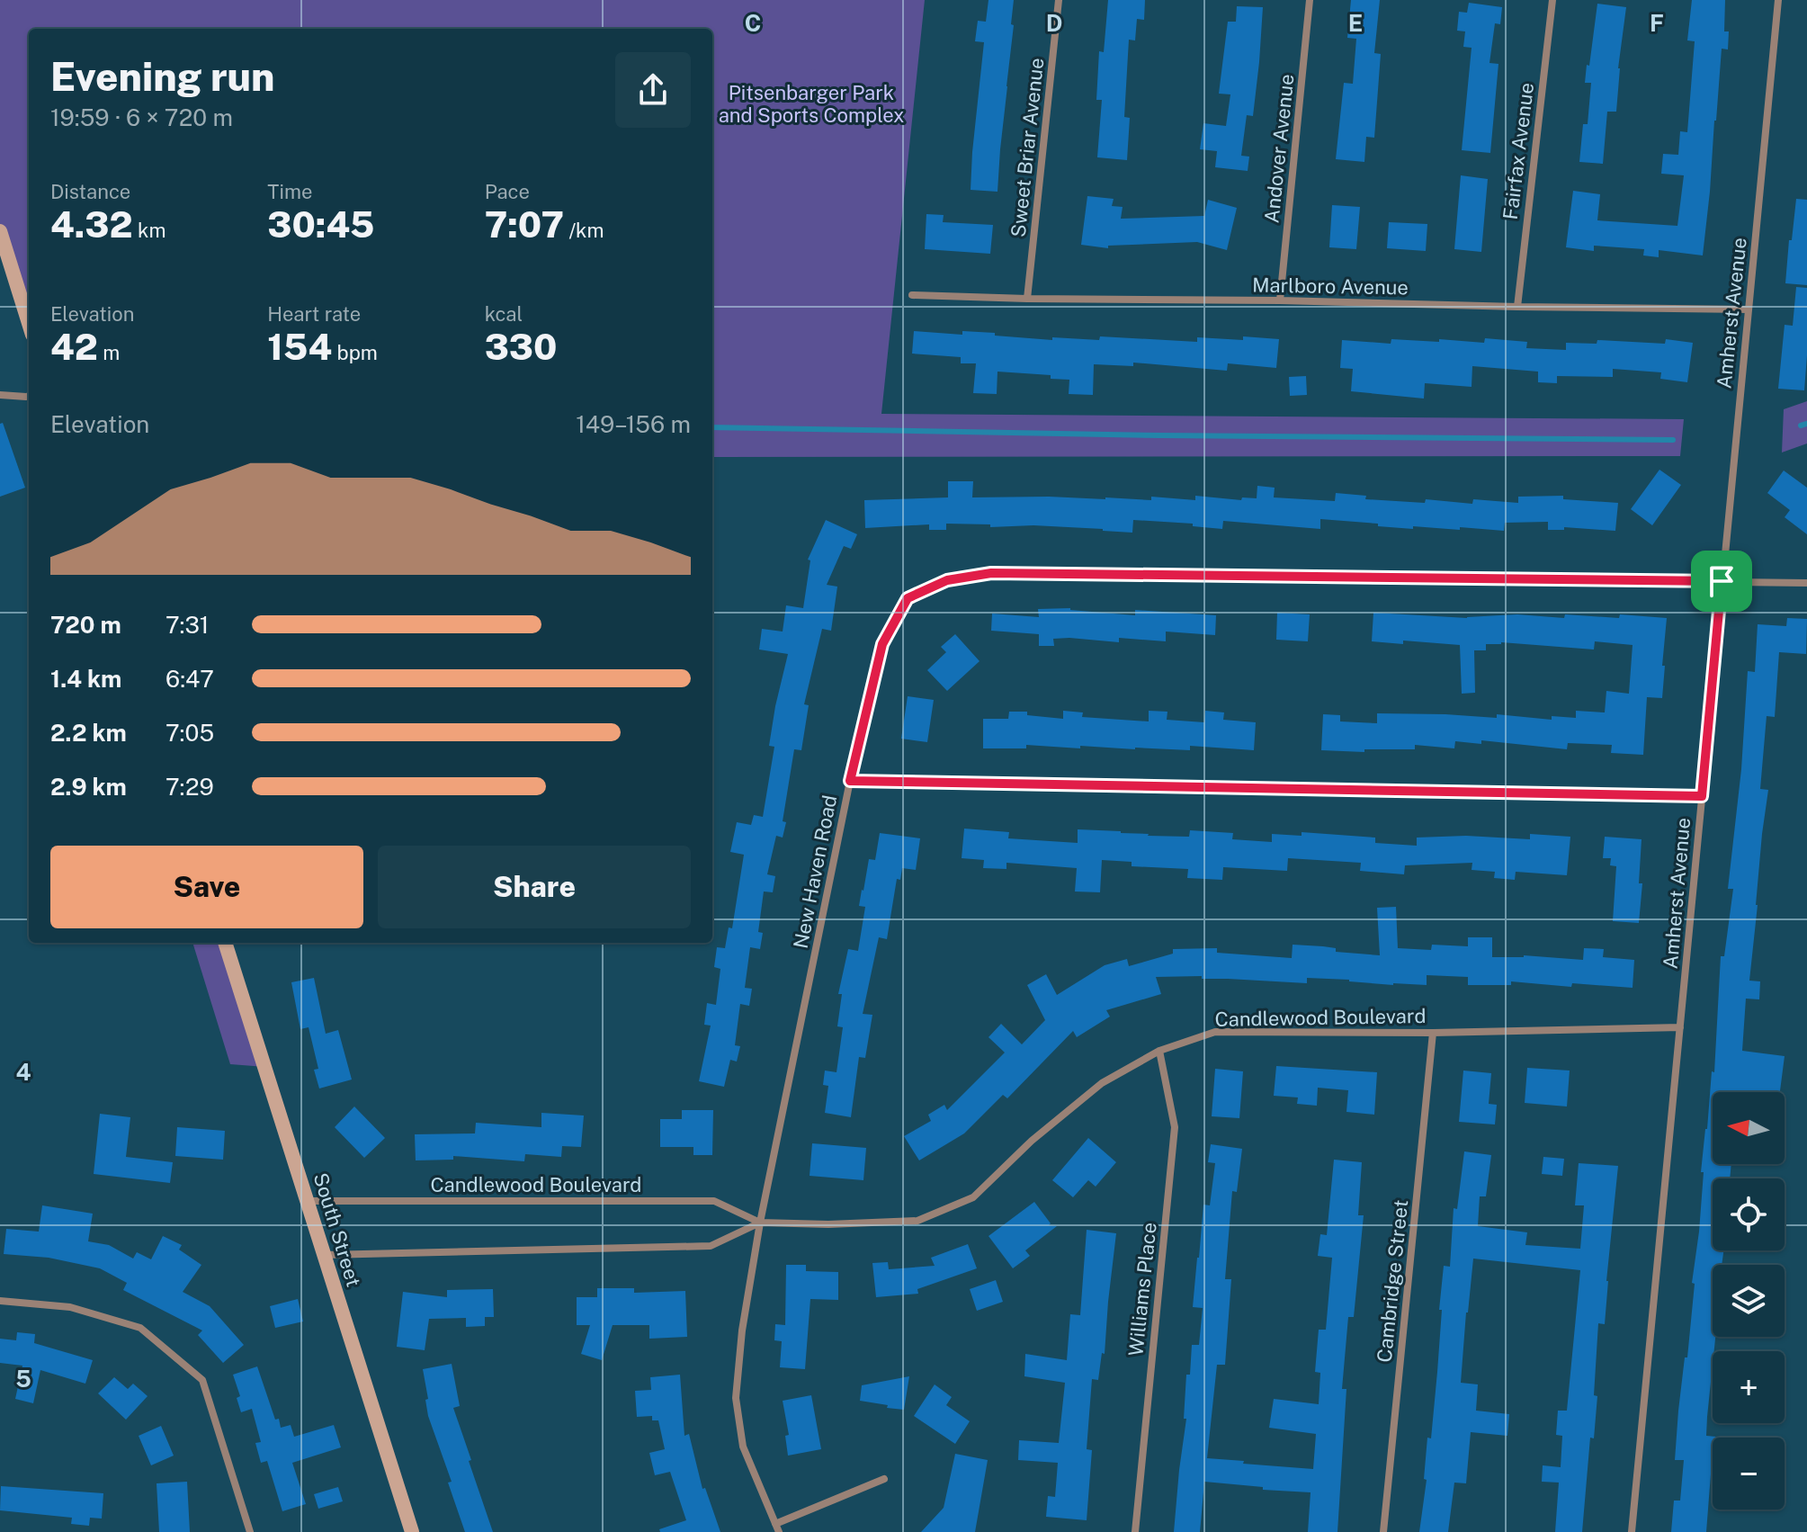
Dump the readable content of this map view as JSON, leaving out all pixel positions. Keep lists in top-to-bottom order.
{
  "streets": {
    "street": [
      "Sweet Briar Avenue",
      "Andover Avenue",
      "Fairfax Avenue",
      "Marlboro Avenue",
      "Amherst Avenue",
      "New Haven Road",
      "Candlewood Boulevard",
      "South Street",
      "Cambridge Street",
      "Williams Place"
    ]
  },
  "crossings": [
    ["Sweet Briar Avenue", "Marlboro Avenue"],
    ["Andover Avenue", "Marlboro Avenue"],
    ["Fairfax Avenue", "Marlboro Avenue"],
    ["Marlboro Avenue", "Amherst Avenue"],
    ["Amherst Avenue", "New Haven Road"],
    ["Amherst Avenue", "Candlewood Boulevard"],
    ["New Haven Road", "Candlewood Boulevard"],
    ["Candlewood Boulevard", "South Street"],
    ["Candlewood Boulevard", "Cambridge Street"],
    ["Candlewood Boulevard", "Williams Place"]
  ],
  "parks": ["Pitsenbarger Park and Sports Complex"],
  "north": "left",
  "page": {
    "heading": ["Evening run", "19:59 · 6 × 720 m"],
    "stats": [
      ["Distance", "4.32 km"],
      ["Time", "30:45"],
      ["Pace", "7:07 /km"],
      ["Elevation", "42 m"],
      ["Heart rate", "154 bpm"],
      ["kcal", "330"]
    ],
    "chart": ["Elevation", "149–156 m"],
    "list": [
      {
        "name": "720 m",
        "note": "7:31"
      },
      {
        "name": "1.4 km",
        "note": "6:47"
      },
      {
        "name": "2.2 km",
        "note": "7:05"
      },
      {
        "name": "2.9 km",
        "note": "7:29"
      }
    ],
    "buttons": ["Save", "Share"],
    "map_buttons": ["+", "−"]
  },
  "grid": {
    "columns": [
      "C",
      "D",
      "E",
      "F"
    ],
    "rows": ["4", "5"]
  }
}
